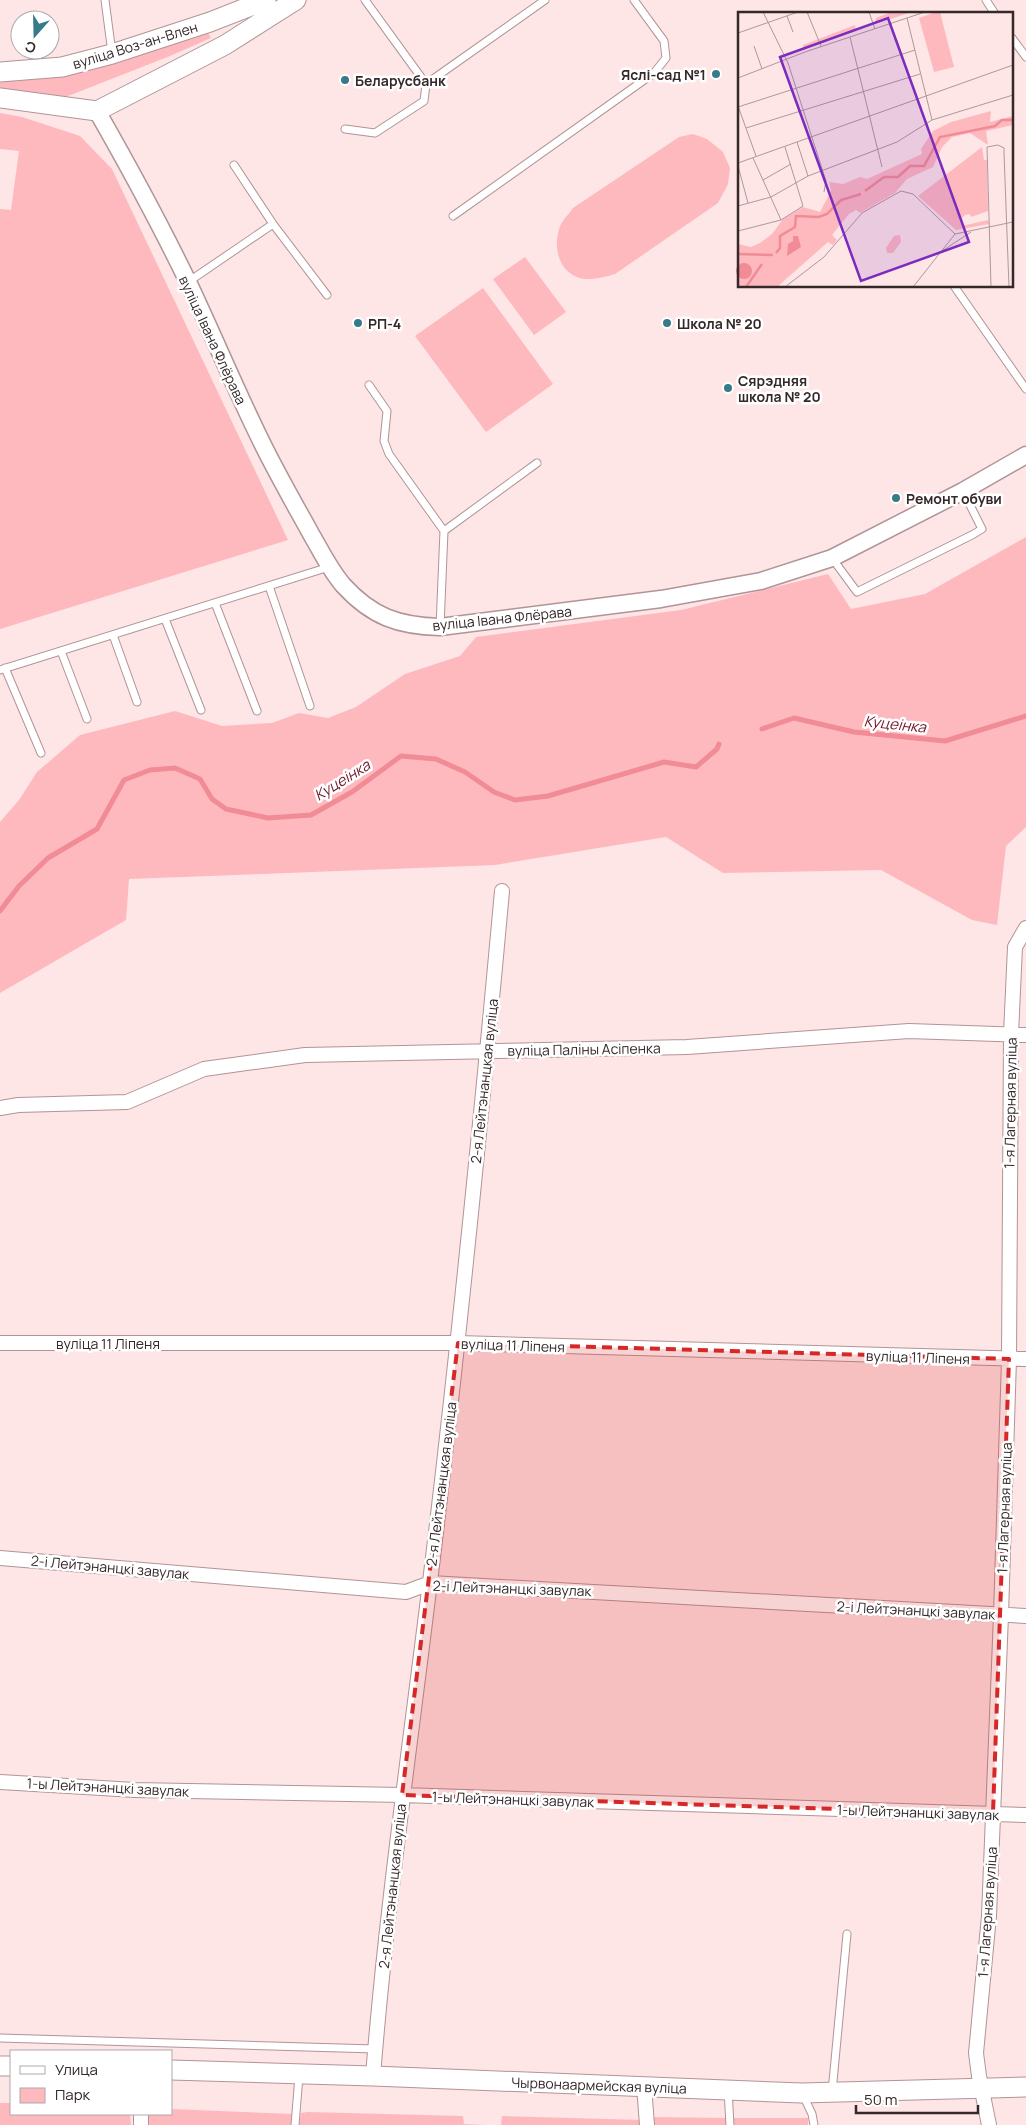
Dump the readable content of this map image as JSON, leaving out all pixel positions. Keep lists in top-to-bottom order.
{
  "streets": {
    "main road": ["вуліца Воз-ан-Влен", "Чырвонаармейская вуліца"],
    "street": [
      "вуліца Івана Флёрава",
      "вуліца Паліны Асіпенка",
      "2-я Лейтэнанцкая вуліца",
      "1-я Лагерная вуліца",
      "вуліца 11 Ліпеня",
      "2-і Лейтэнанцкі завулак",
      "1-ы Лейтэнанцкі завулак"
    ]
  },
  "crossings": [
    ["вуліца Паліны Асіпенка", "2-я Лейтэнанцкая вуліца"],
    ["вуліца Паліны Асіпенка", "1-я Лагерная вуліца"],
    ["2-я Лейтэнанцкая вуліца", "вуліца 11 Ліпеня"],
    ["2-я Лейтэнанцкая вуліца", "2-і Лейтэнанцкі завулак"],
    ["2-я Лейтэнанцкая вуліца", "1-ы Лейтэнанцкі завулак"],
    ["2-я Лейтэнанцкая вуліца", "Чырвонаармейская вуліца"],
    ["1-я Лагерная вуліца", "вуліца 11 Ліпеня"],
    ["1-я Лагерная вуліца", "2-і Лейтэнанцкі завулак"],
    ["1-я Лагерная вуліца", "1-ы Лейтэнанцкі завулак"],
    ["1-я Лагерная вуліца", "Чырвонаармейская вуліца"]
  ],
  "water": ["Куцеінка"],
  "places": [
    "Яслі-сад №1",
    "Беларусбанк",
    "РП-4",
    "Школа № 20",
    "Сярэдняя школа № 20",
    "Ремонт обуви"
  ],
  "legend": ["Улица", "Парк"],
  "scale_bar": "50 m",
  "north": "bottom"
}
